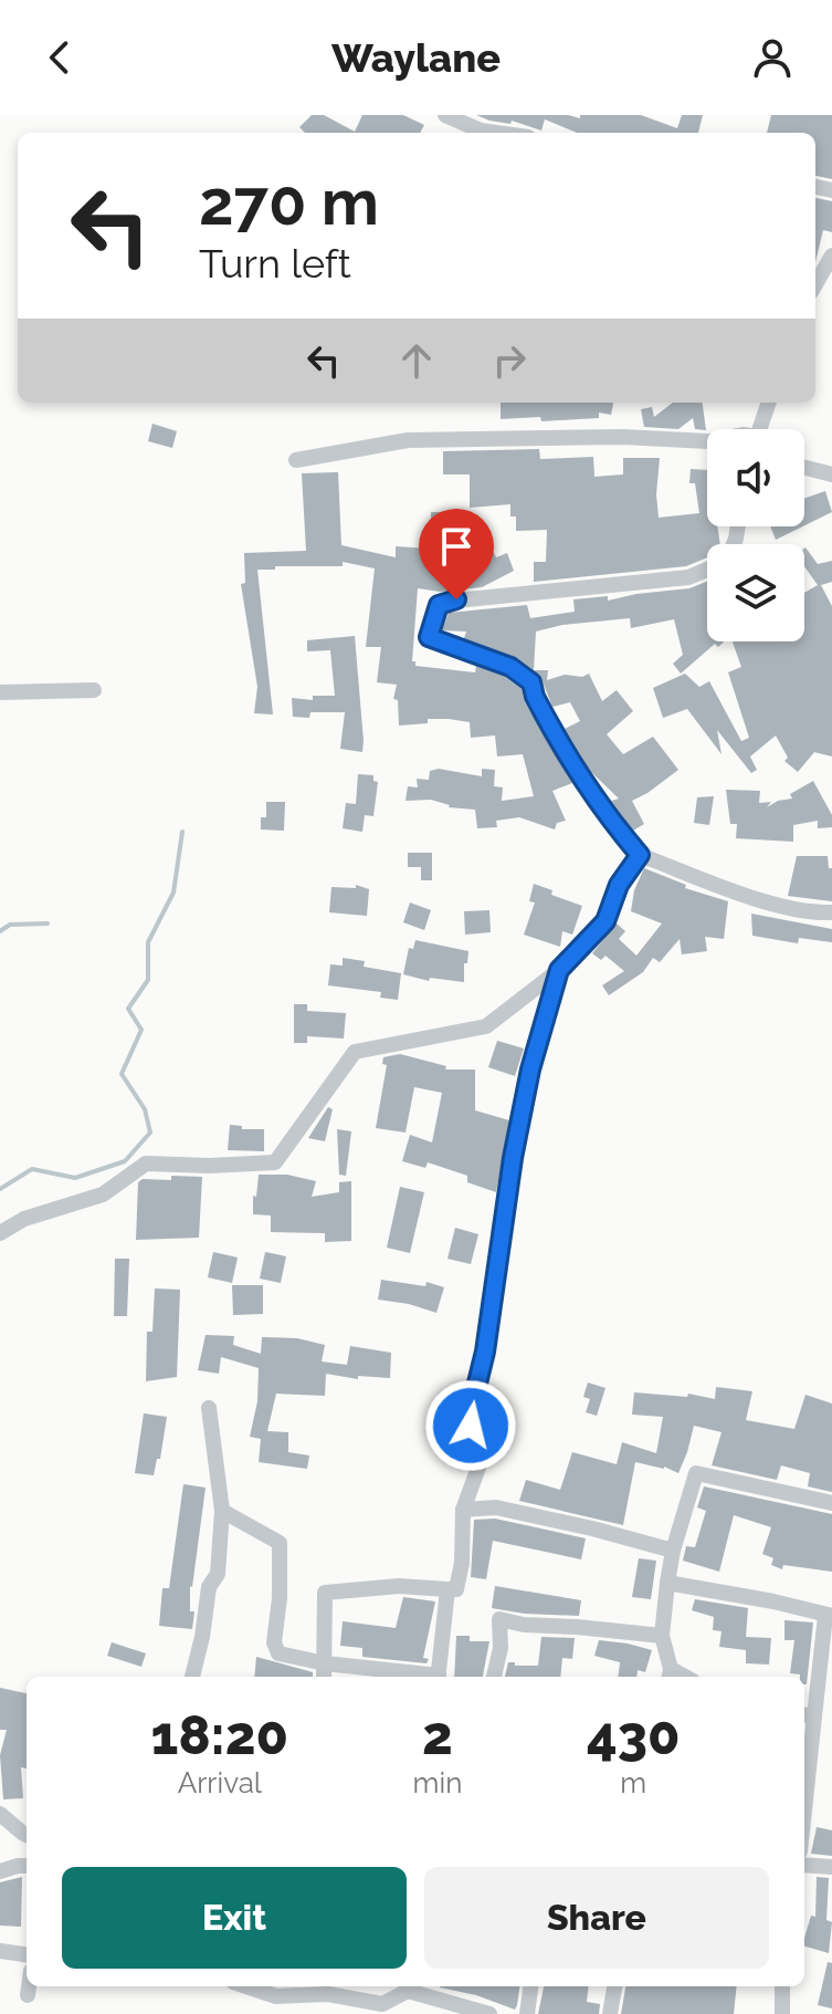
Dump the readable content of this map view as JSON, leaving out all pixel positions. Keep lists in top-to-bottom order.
{
  "page": {
    "header": "Waylane",
    "turn": ["270 m", "Turn left"],
    "eta": [
      "18:20",
      "Arrival",
      "2",
      "min",
      "430",
      "m"
    ],
    "buttons": ["Exit", "Share"]
  }
}
